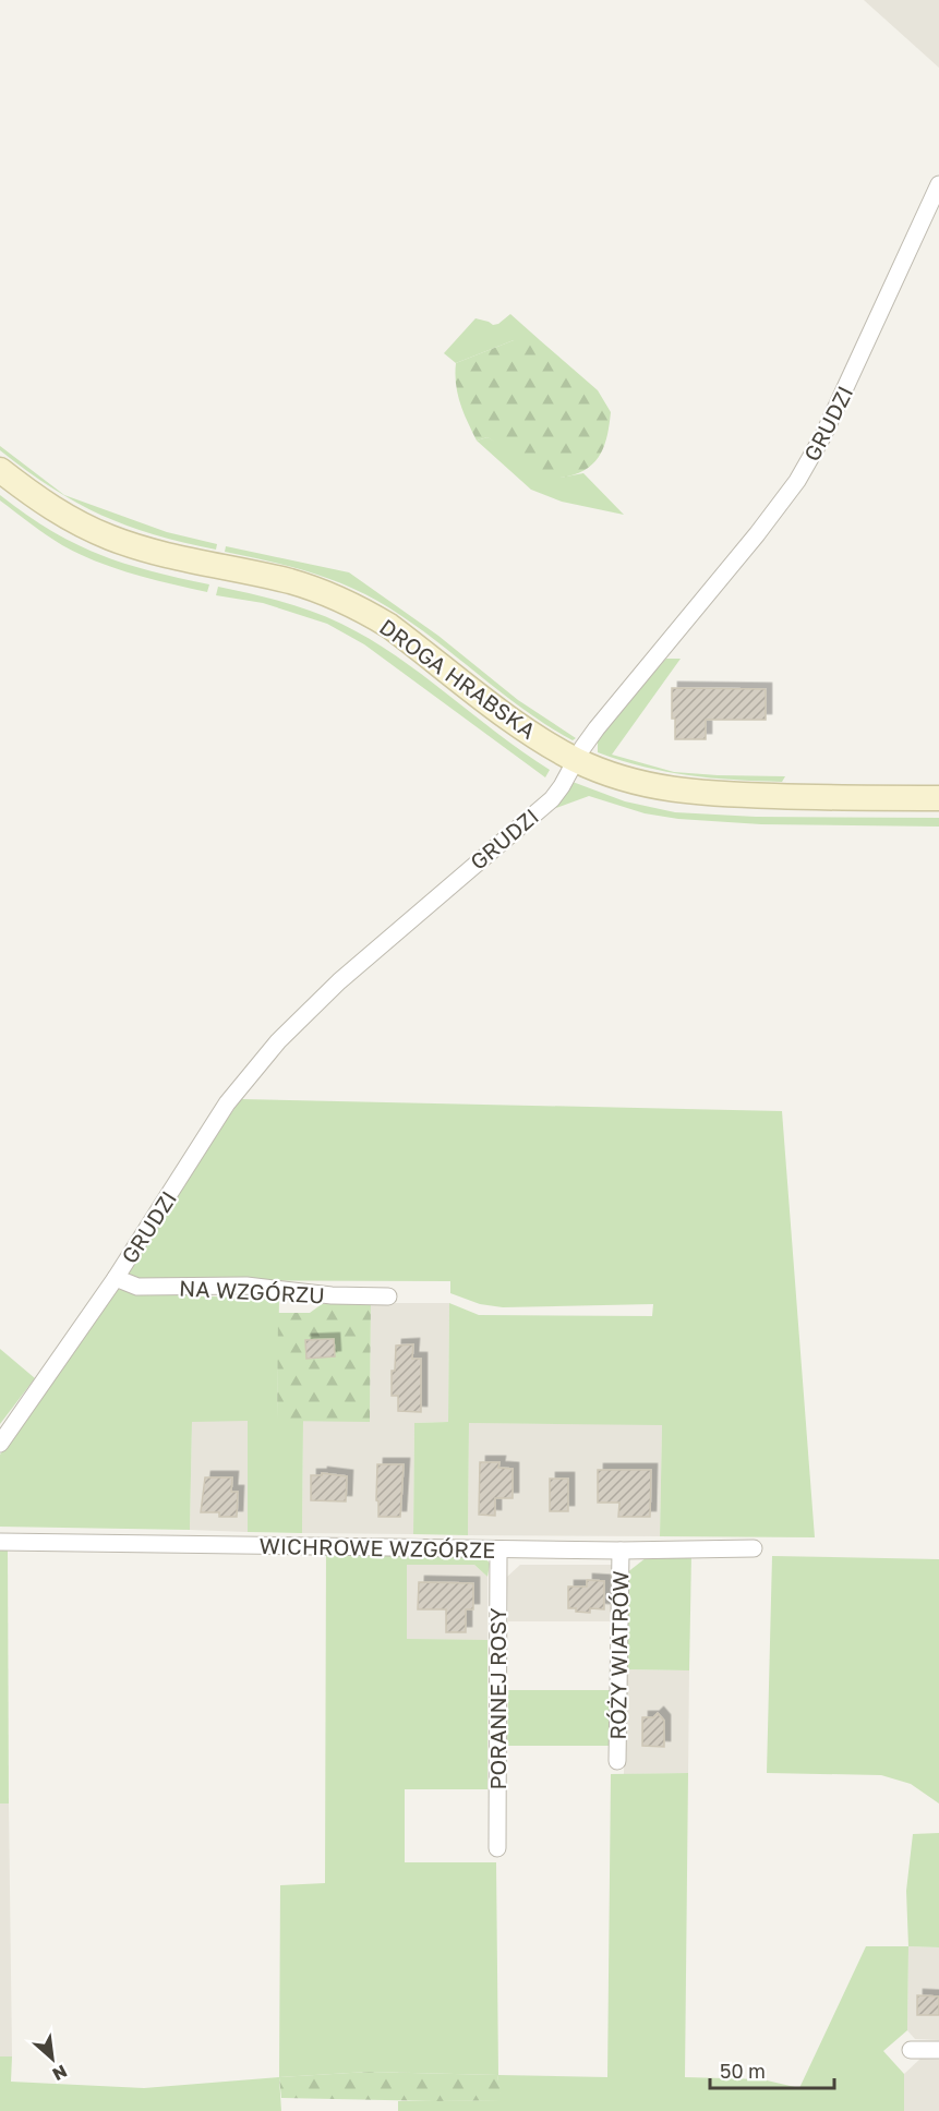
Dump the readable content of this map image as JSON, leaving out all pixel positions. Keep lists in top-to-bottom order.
{
  "streets": {
    "street": [
      "GRUDZI",
      "DROGA HRABSKA",
      "NA WZGÓRZU",
      "WICHROWE WZGÓRZE",
      "RÓŻY WIATRÓW",
      "PORANNEJ ROSY"
    ]
  },
  "crossings": [
    ["GRUDZI", "DROGA HRABSKA"],
    ["GRUDZI", "NA WZGÓRZU"],
    ["WICHROWE WZGÓRZE", "RÓŻY WIATRÓW"],
    ["WICHROWE WZGÓRZE", "PORANNEJ ROSY"]
  ],
  "scale_bar": "50 m",
  "north": "bottom right"
}
